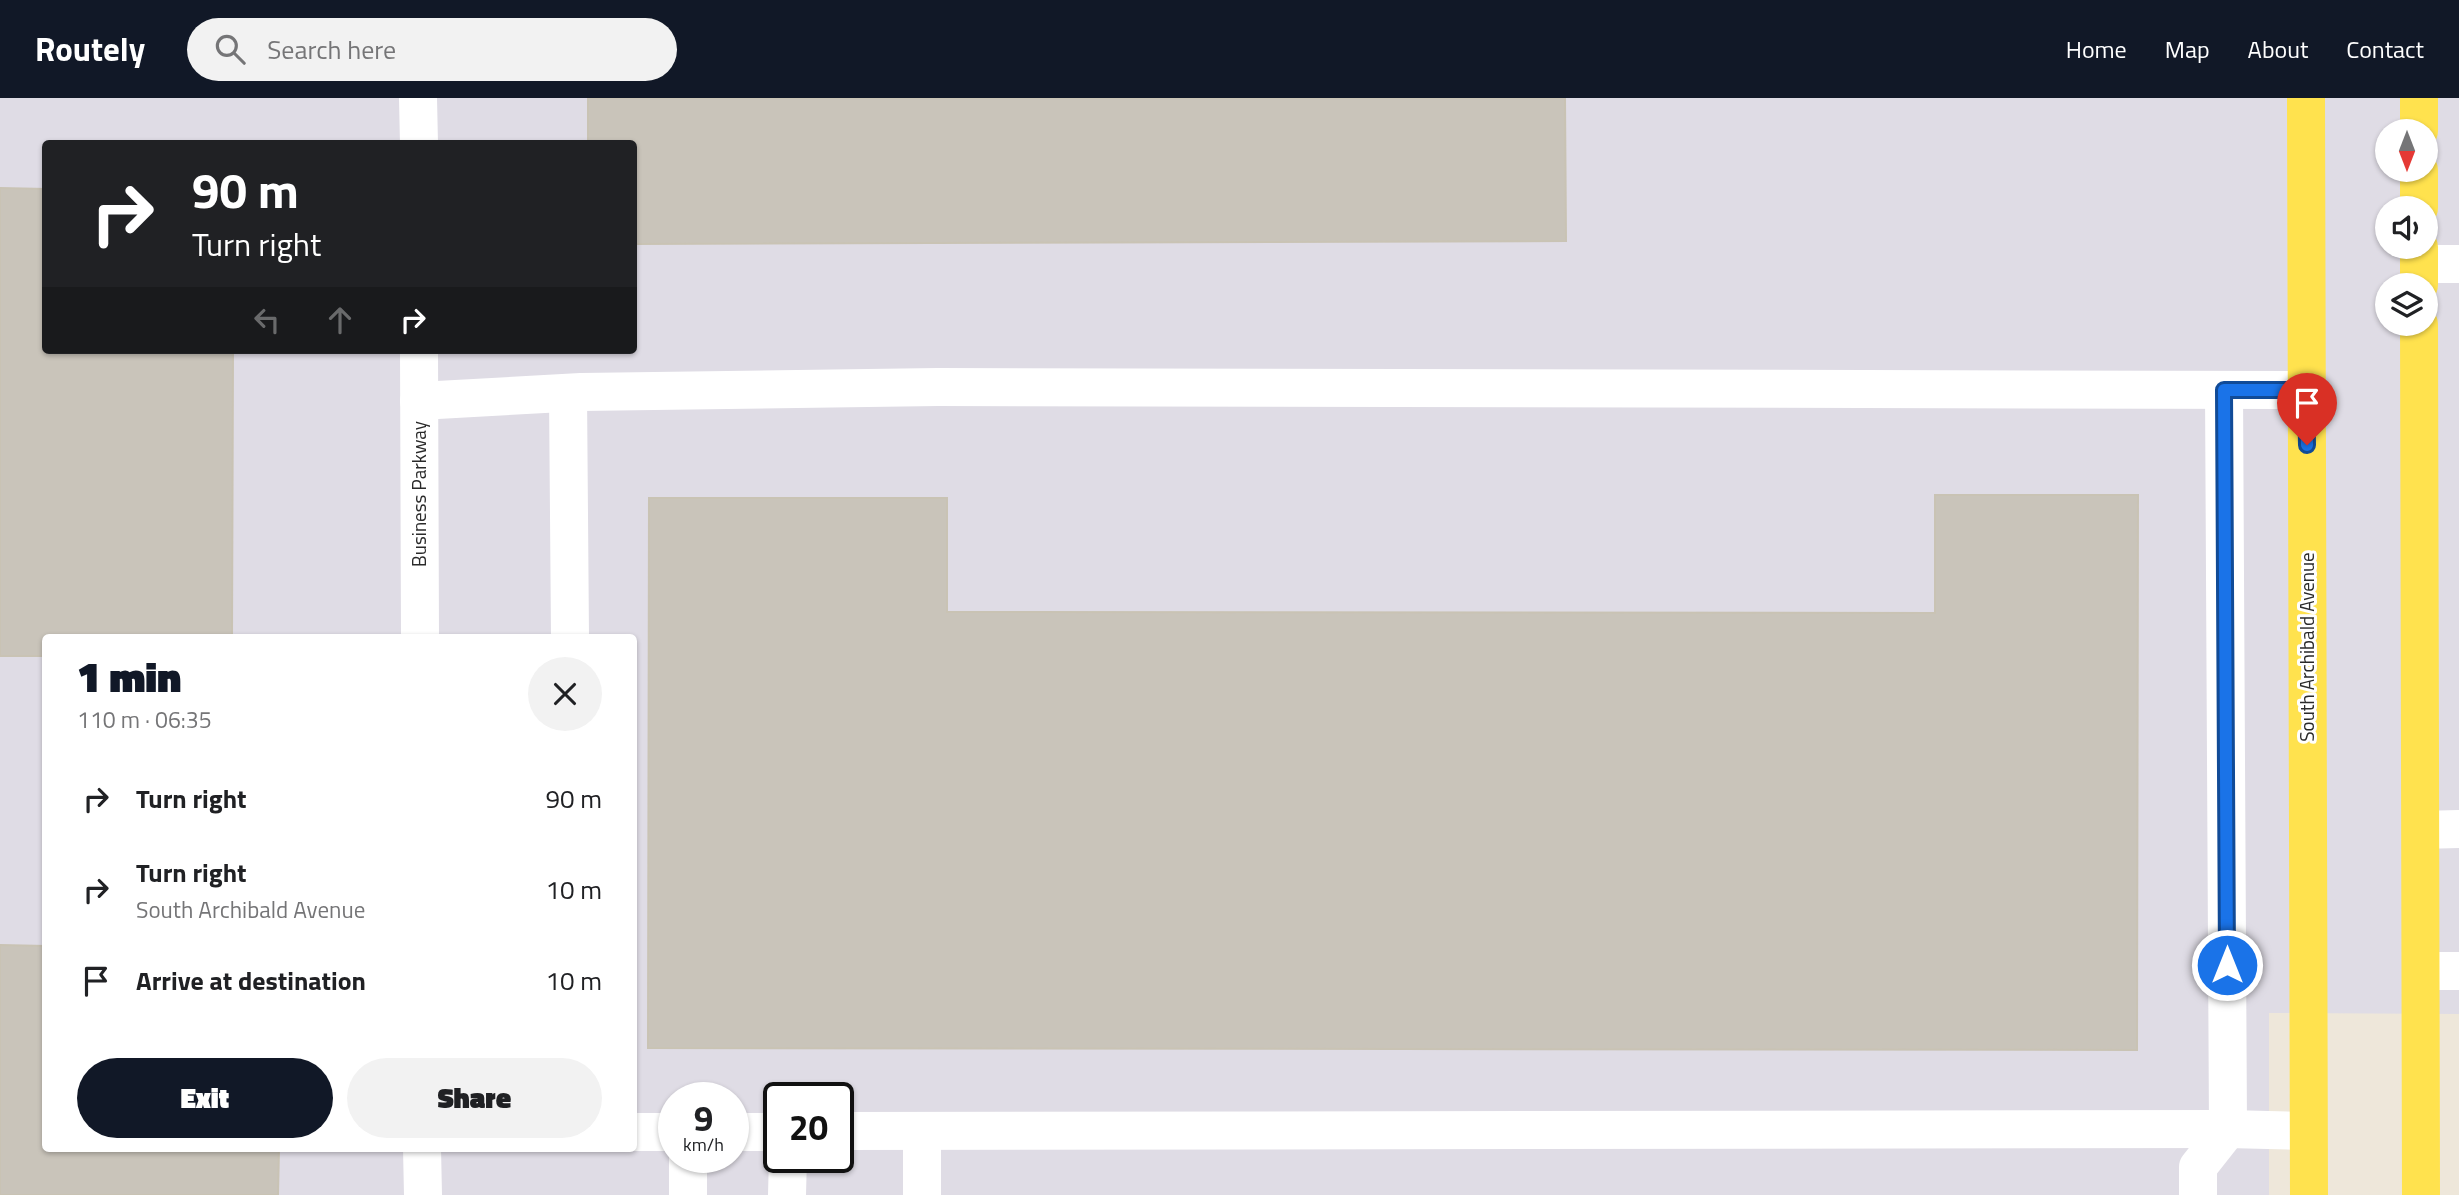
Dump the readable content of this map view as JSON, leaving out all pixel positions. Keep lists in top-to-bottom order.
{
  "streets": {
    "main road": ["South Archibald Avenue"],
    "street": ["Business Parkway"]
  },
  "north": "bottom",
  "page": {
    "header": "Routely",
    "search": "Search here",
    "nav": [
      "Home",
      "Map",
      "About",
      "Contact"
    ],
    "turn": ["90 m", "Turn right"],
    "heading": ["1 min", "110 m · 06:35"],
    "list": [
      {
        "name": "Turn right",
        "value": "90 m"
      },
      {
        "name": "Turn right",
        "note": "South Archibald Avenue",
        "value": "10 m"
      },
      {
        "name": "Arrive at destination",
        "value": "10 m"
      }
    ],
    "buttons": ["Exit", "Share"],
    "speed": "9 km/h",
    "limit": "20"
  }
}
